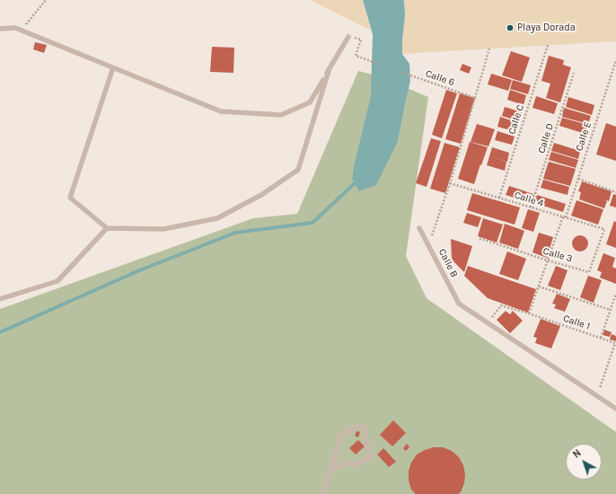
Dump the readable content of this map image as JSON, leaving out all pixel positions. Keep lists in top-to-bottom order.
{
  "streets": {
    "lane": ["Calle B"],
    "path": [
      "Calle 6",
      "Calle C",
      "Calle E",
      "Calle D",
      "Calle 4",
      "Calle 3",
      "Calle 1"
    ]
  },
  "crossings": [
    ["Calle 6", "Calle B"],
    ["Calle C", "Calle 4"],
    ["Calle E", "Calle 4"],
    ["Calle E", "Calle 3"],
    ["Calle E", "Calle 1"],
    ["Calle D", "Calle 4"],
    ["Calle 4", "Calle 3"],
    ["Calle 4", "Calle B"],
    ["Calle B", "Calle 1"]
  ],
  "places": ["Playa Dorada"],
  "north": "top left"
}
